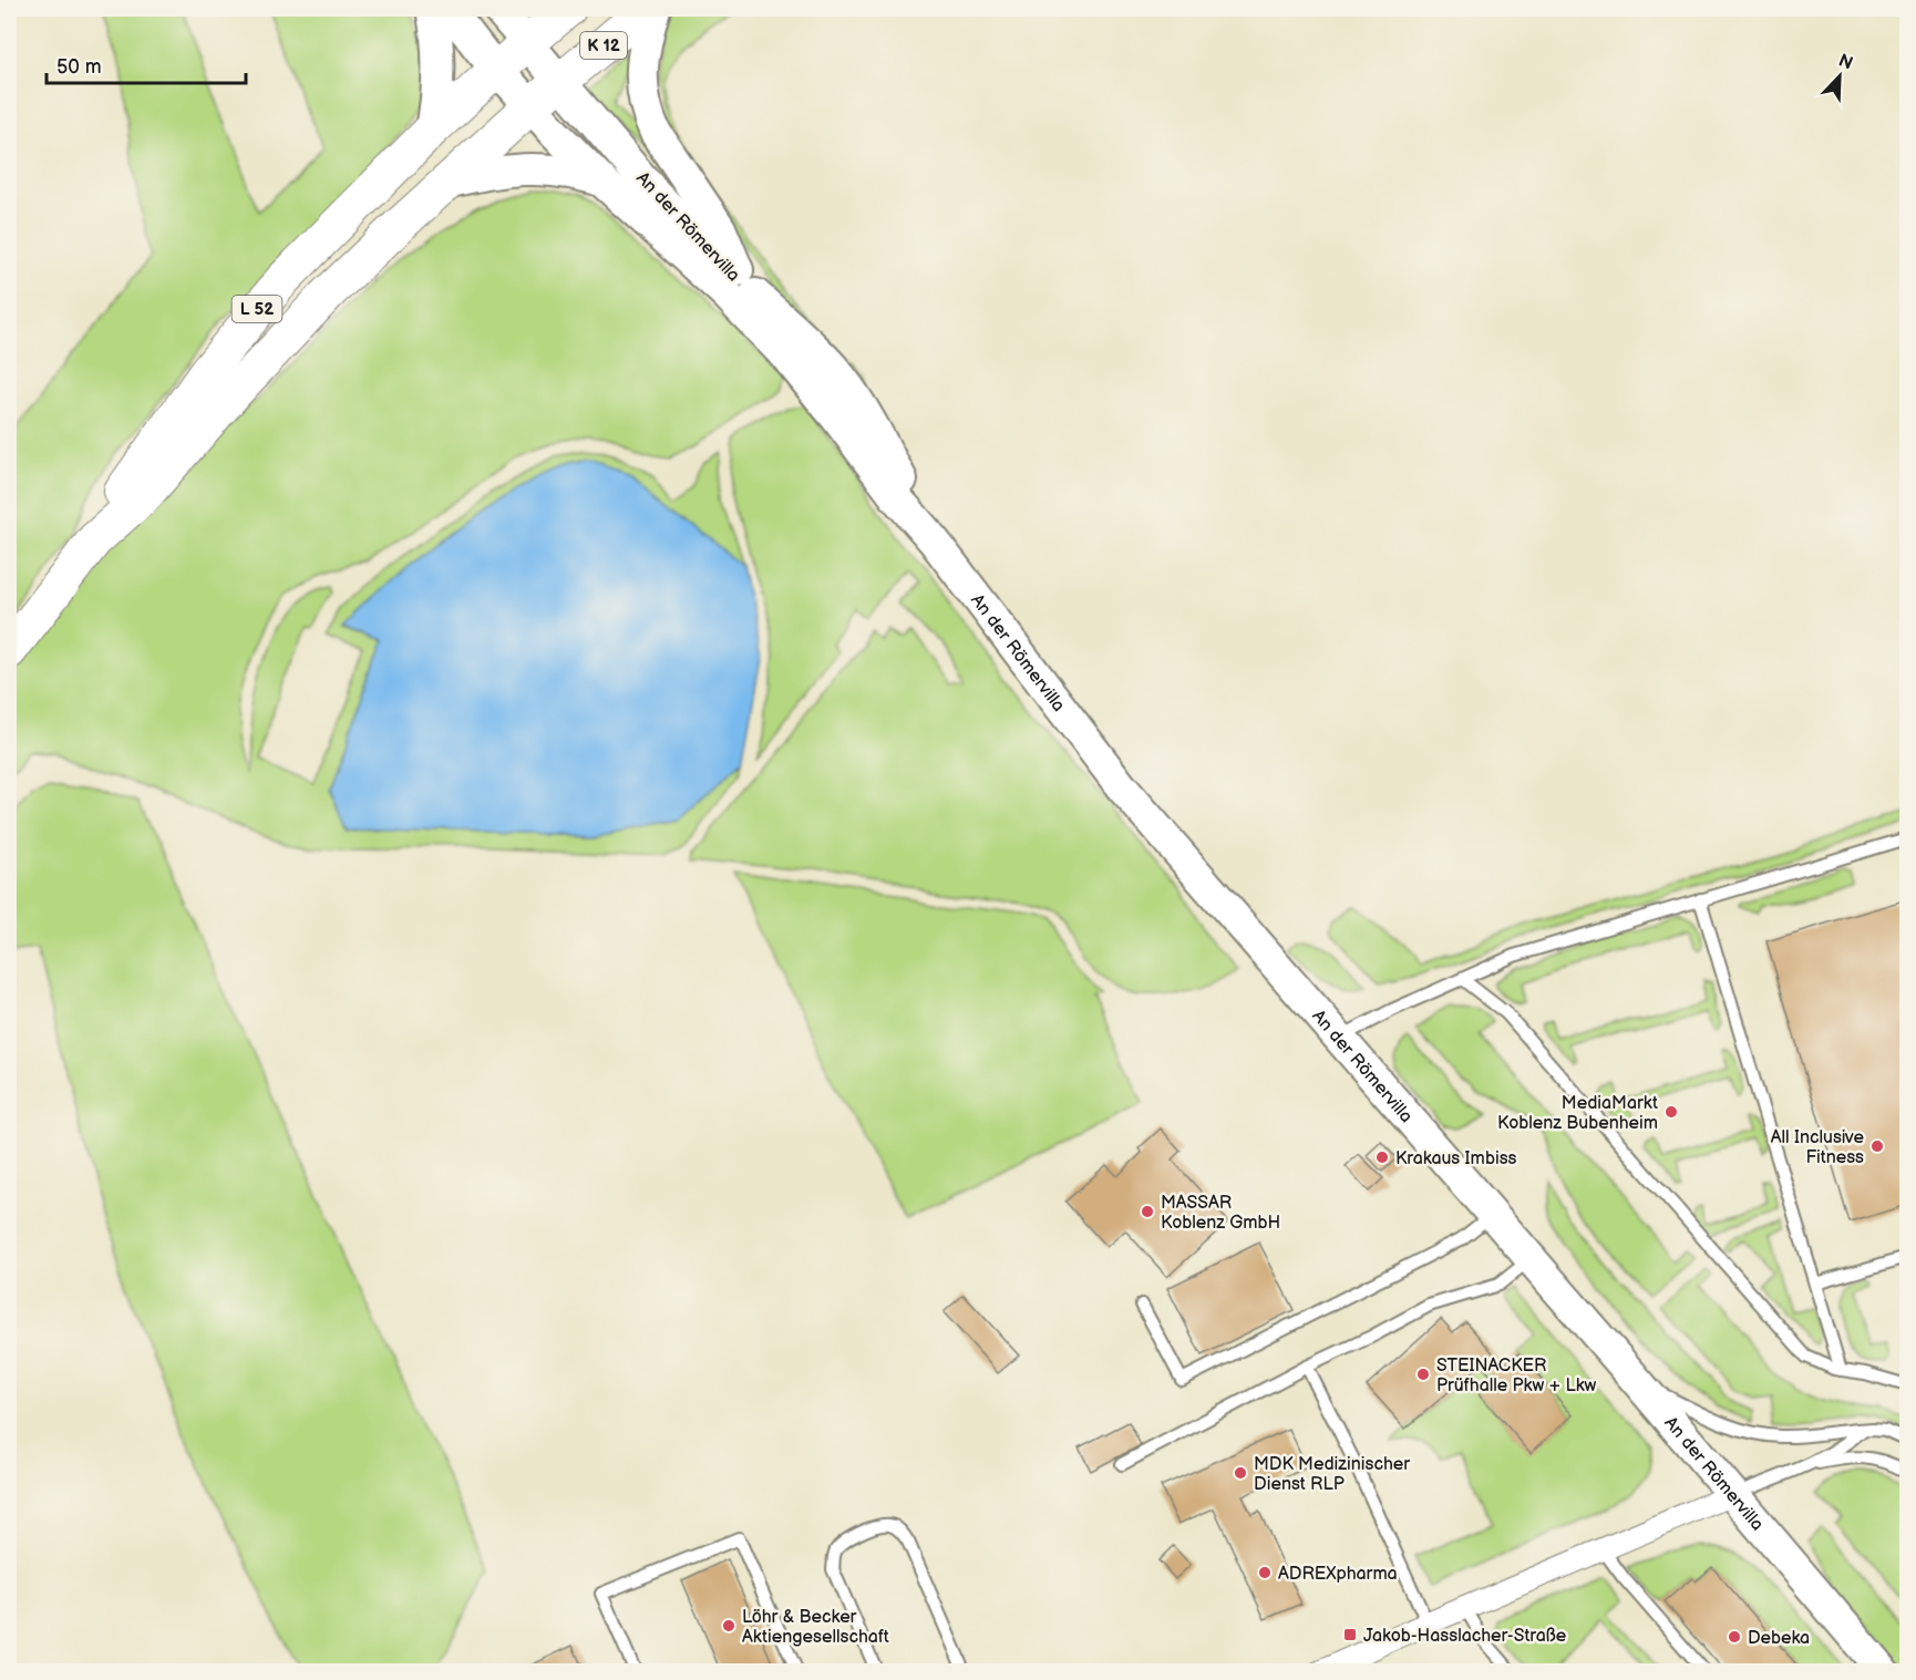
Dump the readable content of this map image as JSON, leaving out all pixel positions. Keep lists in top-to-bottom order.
{
  "streets": {
    "main road": ["K 12", "L 52"],
    "street": ["An der Römervilla"]
  },
  "crossings": [
    ["K 12", "An der Römervilla"],
    ["K 12", "L 52"],
    ["An der Römervilla", "L 52"]
  ],
  "places": {
    "other": [
      "MediaMarkt Koblenz Bubenheim",
      "All Inclusive Fitness",
      "Krakaus Imbiss",
      "MASSAR Koblenz GmbH",
      "STEINACKER Prüfhalle Pkw + Lkw",
      "MDK Medizinischer Dienst RLP",
      "ADREXpharma",
      "Löhr & Becker Aktiengesellschaft",
      "Debeka"
    ],
    "transit": ["Jakob-Hasslacher-Straße"]
  },
  "scale_bar": "50 m",
  "north": "top right"
}
